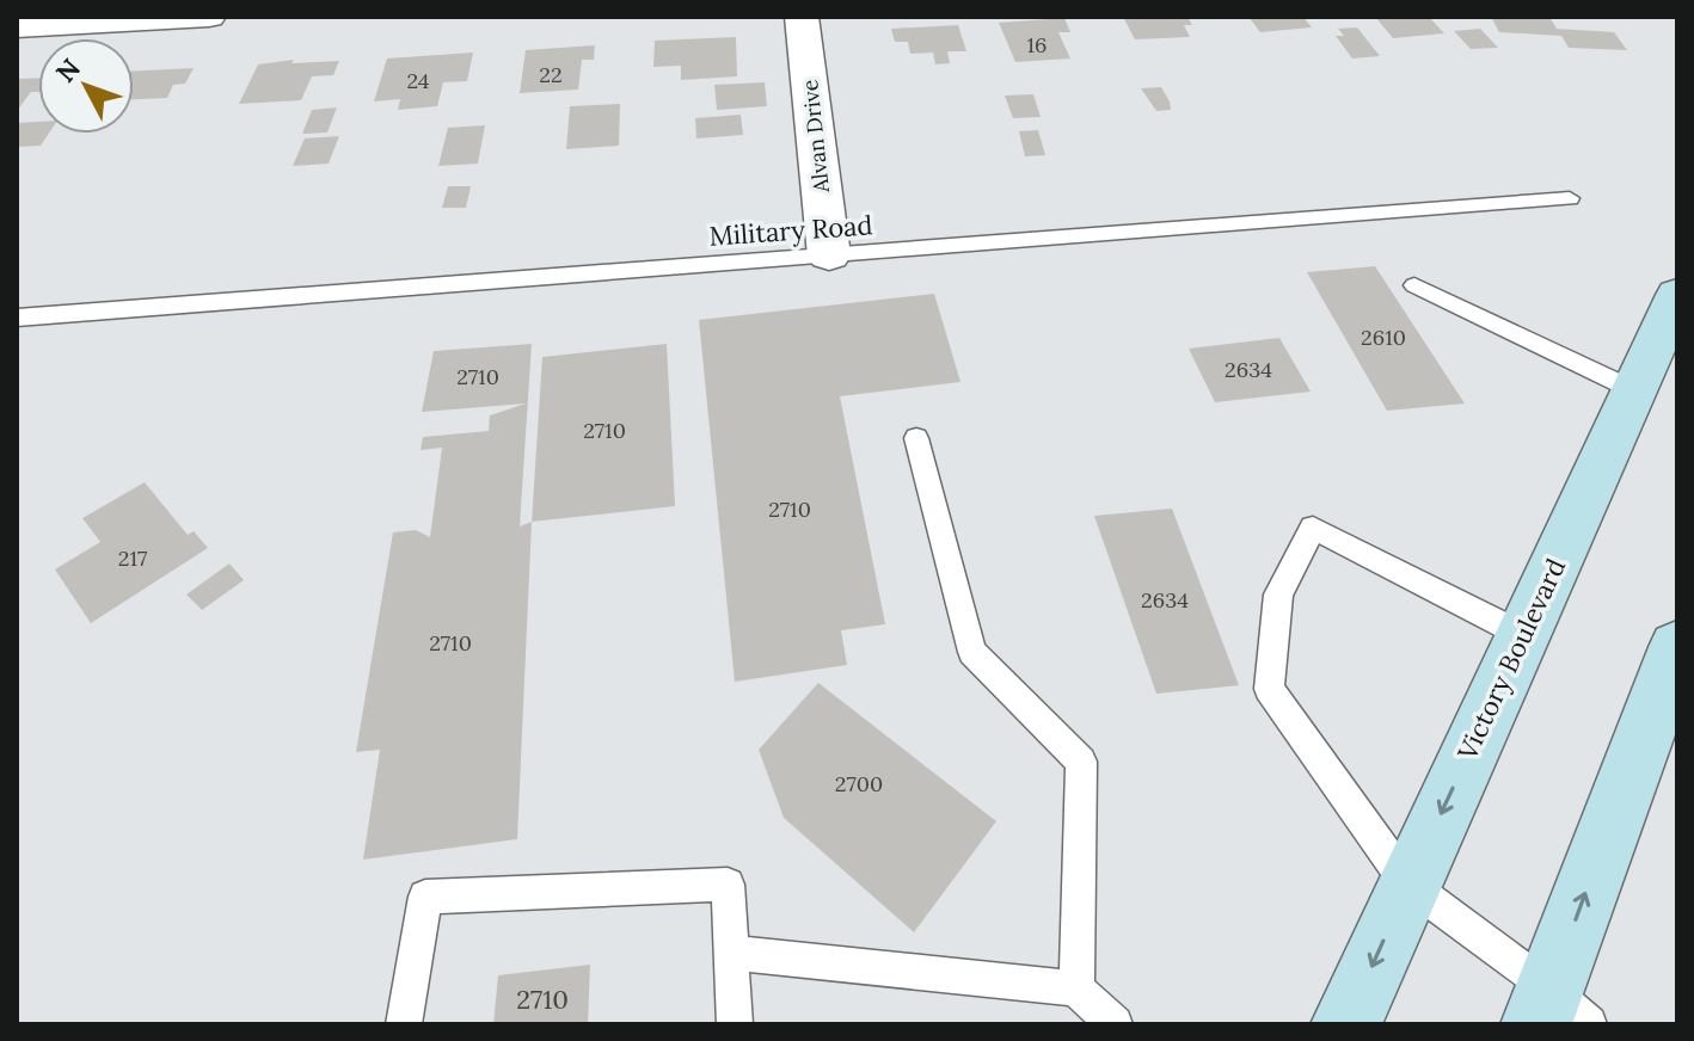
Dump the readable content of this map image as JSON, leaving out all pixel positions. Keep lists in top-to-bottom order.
{
  "streets": {
    "main road": ["Victory Boulevard"],
    "street": ["Alvan Drive"],
    "lane": ["Military Road"]
  },
  "crossings": [
    ["Alvan Drive", "Military Road"]
  ],
  "house_numbers": [
    "16",
    "22",
    "24",
    "2610",
    "2634",
    "2710",
    "2710",
    "2710",
    "217",
    "2634",
    "2710",
    "2700",
    "2710"
  ],
  "north": "top left"
}
